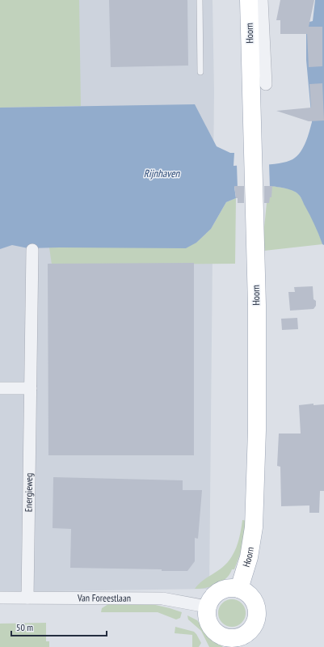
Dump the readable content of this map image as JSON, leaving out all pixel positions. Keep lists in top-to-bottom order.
{
  "streets": {
    "main road": ["Hoorn"],
    "street": ["Energieweg", "Van Foreestlaan"]
  },
  "crossings": [
    ["Hoorn", "Van Foreestlaan"],
    ["Energieweg", "Van Foreestlaan"]
  ],
  "water": ["Rijnhaven"],
  "scale_bar": "50 m"
}
